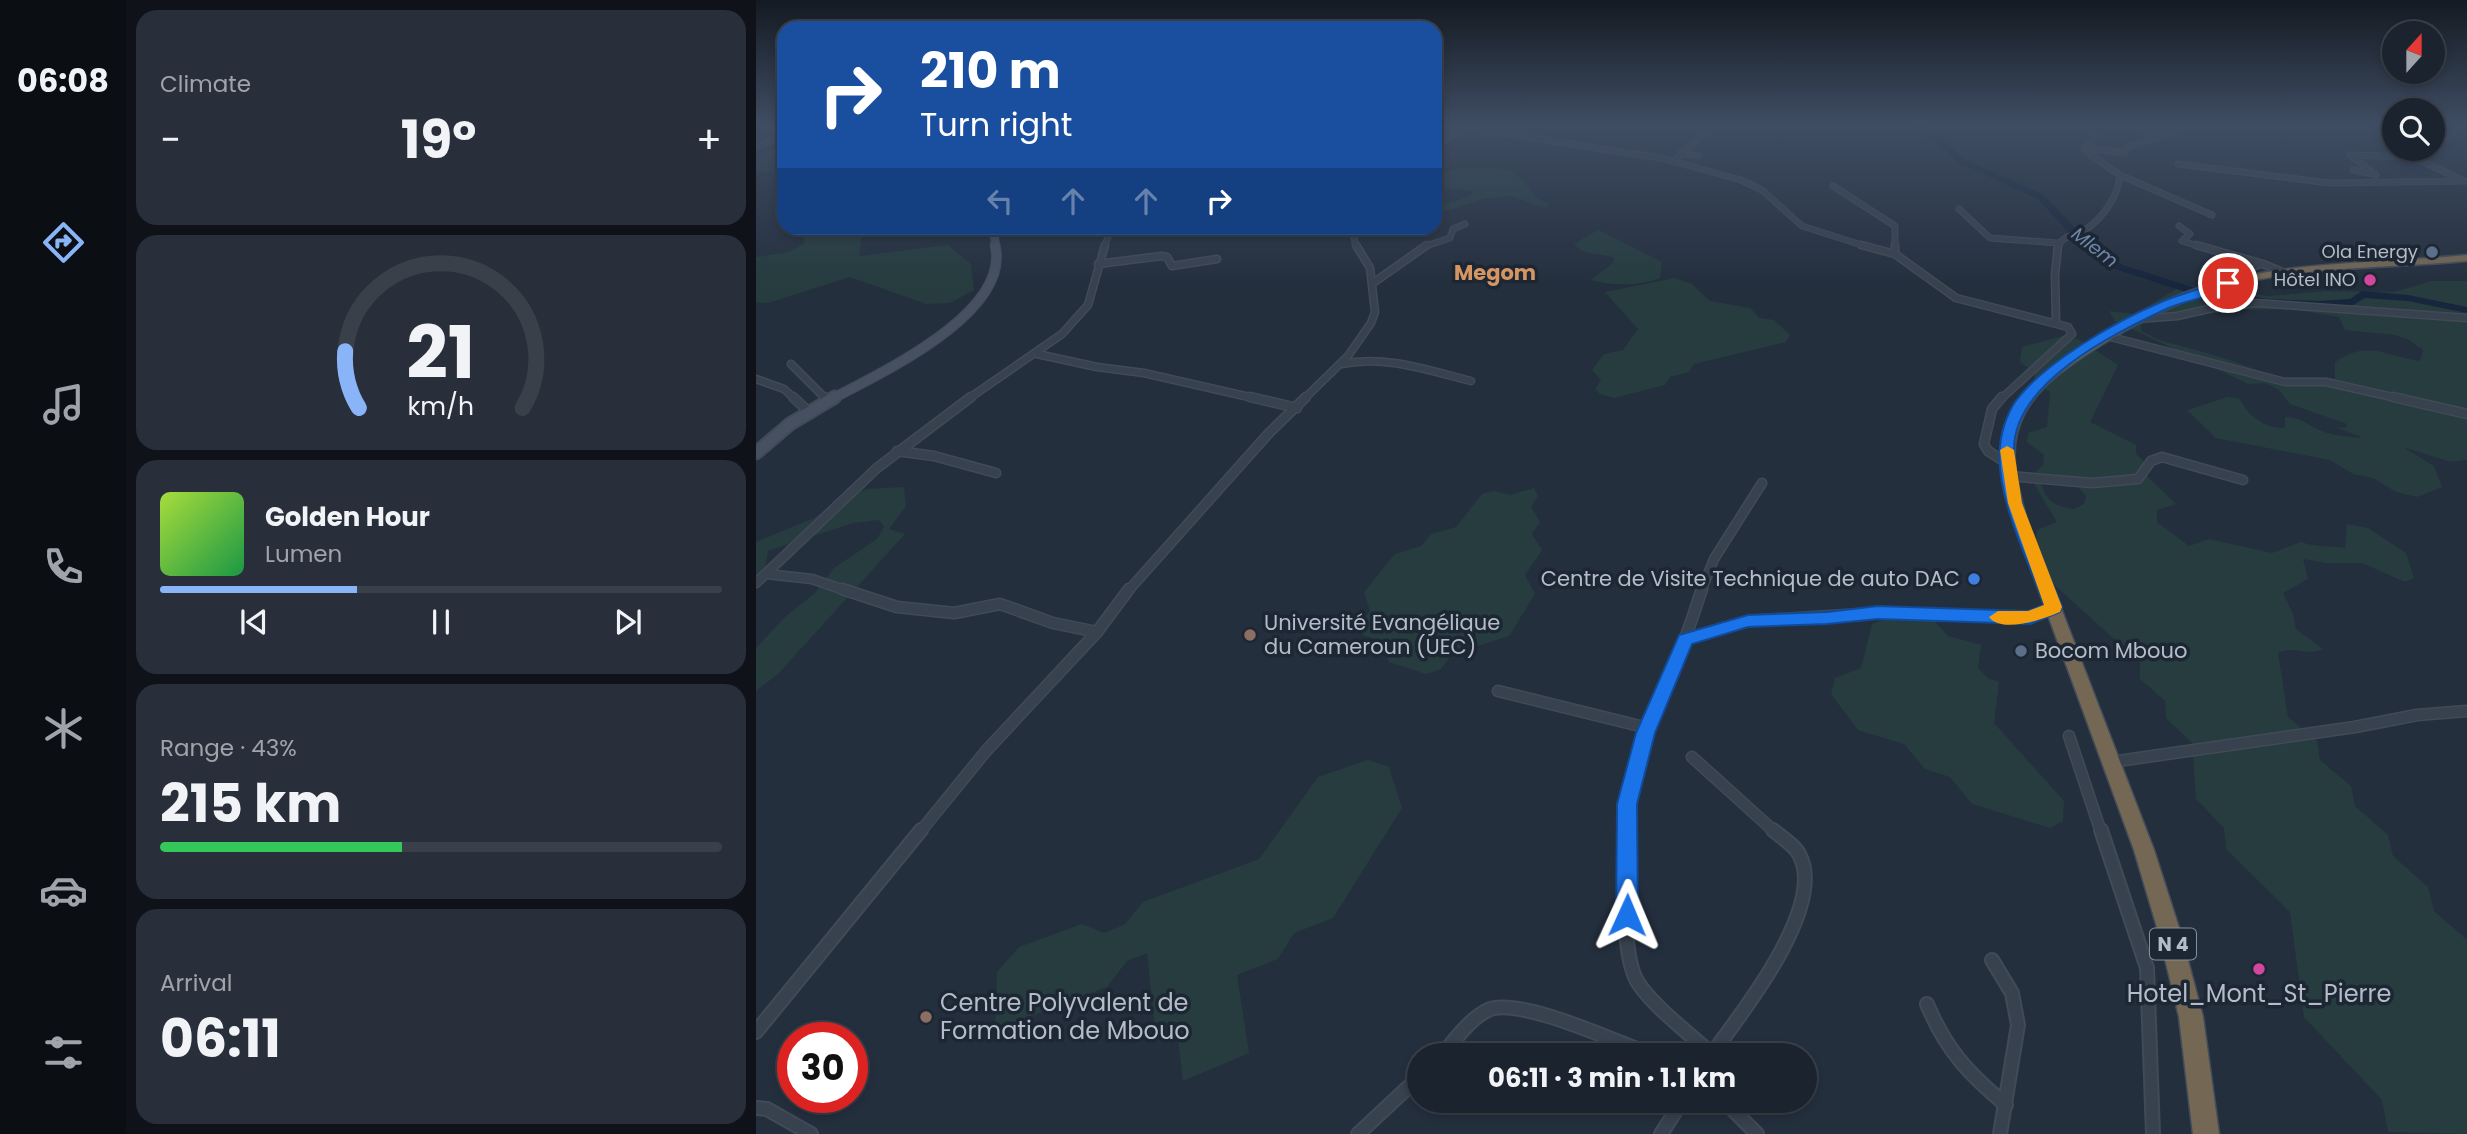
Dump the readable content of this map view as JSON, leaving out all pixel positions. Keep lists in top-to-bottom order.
{
  "streets": {
    "highway": ["N 4"]
  },
  "districts": ["Megom"],
  "water": ["Mlem"],
  "places": [
    "Ola Energy",
    "Hôtel INO",
    "Centre de Visite Technique de auto DAC",
    "Université Evangélique du Cameroun (UEC)",
    "Bocom Mbouo",
    "Hotel_Mont_St_Pierre",
    "Centre Polyvalent de Formation de Mbouo"
  ],
  "north": "top",
  "page": {
    "tabs": "06:08",
    "tile": [
      "Climate",
      ["Range · 43%", "215 km"],
      ["Arrival", "06:11"]
    ],
    "turn": ["210 m", "Turn right"],
    "heat": ["−", "19°", "+"],
    "song": ["Golden Hour", "Lumen"],
    "limit": "30",
    "trip": "06:11 · 3 min · 1.1 km",
    "gauge": ["21", "km/h"]
  }
}
